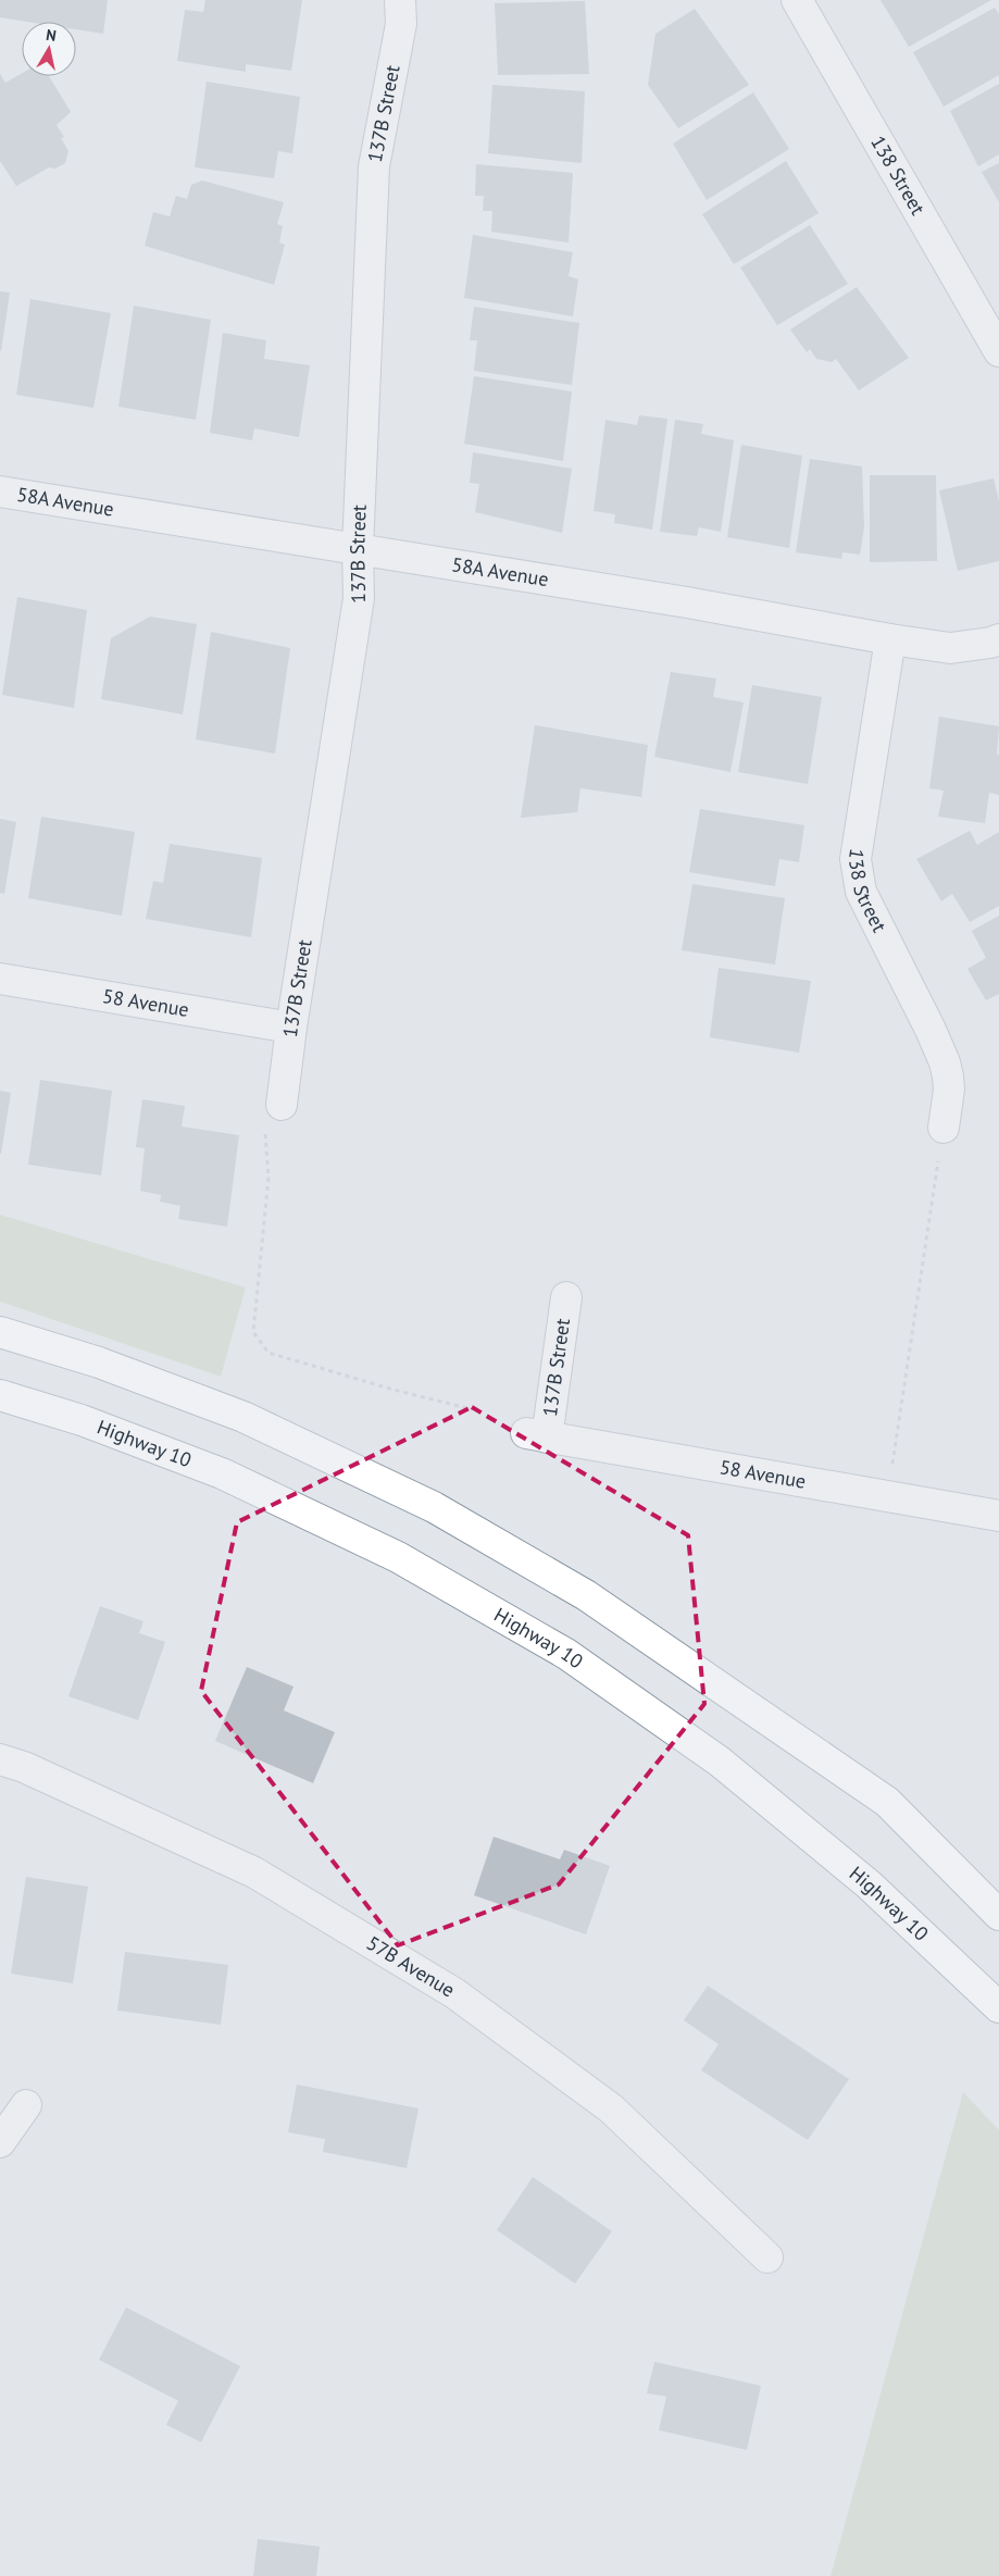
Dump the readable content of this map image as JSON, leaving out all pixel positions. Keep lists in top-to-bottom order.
{
  "streets": {
    "highway": ["Highway 10"],
    "street": [
      "137B Street",
      "138 Street",
      "58A Avenue",
      "58 Avenue",
      "57B Avenue"
    ]
  },
  "crossings": [
    ["137B Street", "58A Avenue"],
    ["137B Street", "58 Avenue"],
    ["138 Street", "58A Avenue"]
  ],
  "north": "top"
}
